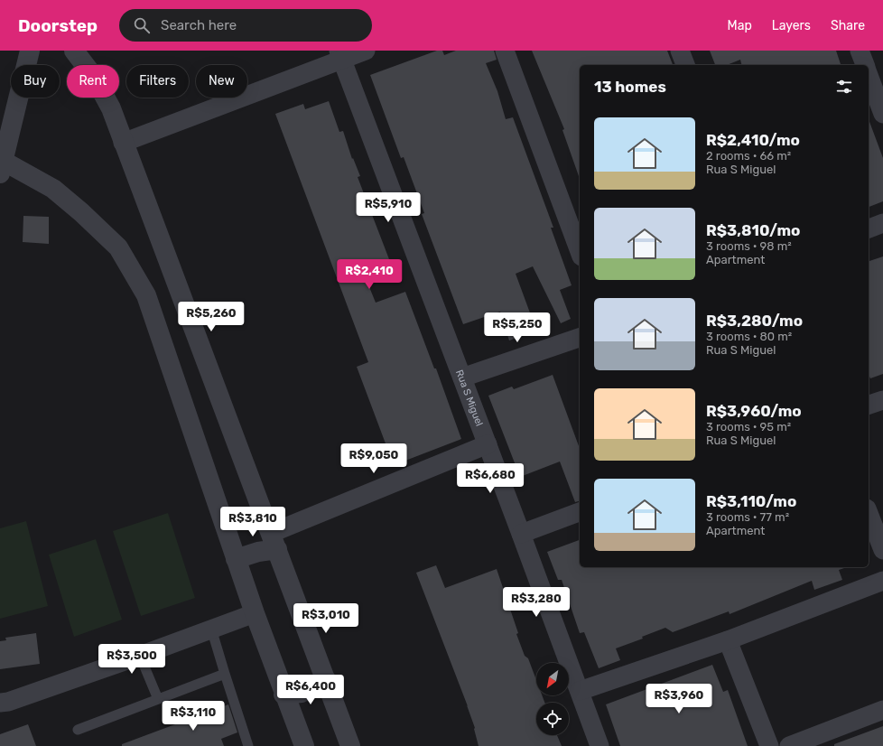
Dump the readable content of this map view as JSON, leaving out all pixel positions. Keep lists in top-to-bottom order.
{
  "streets": {
    "street": ["Rua S Miguel"]
  },
  "north": "bottom left",
  "page": {
    "header": "Doorstep",
    "search": "Search here",
    "nav": ["Map", "Layers", "Share"],
    "chip": [
      "Buy",
      "Rent",
      "Filters",
      "New"
    ],
    "heading": "13 homes",
    "list": [
      {
        "name": "R$2,410/mo",
        "note": "2 rooms · 66 m² · Rua S Miguel"
      },
      {
        "name": "R$3,810/mo",
        "note": "3 rooms · 98 m² · Apartment"
      },
      {
        "name": "R$3,280/mo",
        "note": "3 rooms · 80 m² · Rua S Miguel"
      },
      {
        "name": "R$3,960/mo",
        "note": "3 rooms · 95 m² · Rua S Miguel"
      },
      {
        "name": "R$3,110/mo",
        "note": "3 rooms · 77 m² · Apartment"
      }
    ],
    "price": [
      "R$5,910",
      "R$2,410",
      "R$5,260",
      "R$5,250",
      "R$9,050",
      "R$6,680",
      "R$3,810",
      "R$3,280",
      "R$3,010",
      "R$3,500",
      "R$6,400",
      "R$3,960",
      "R$3,110"
    ]
  }
}
